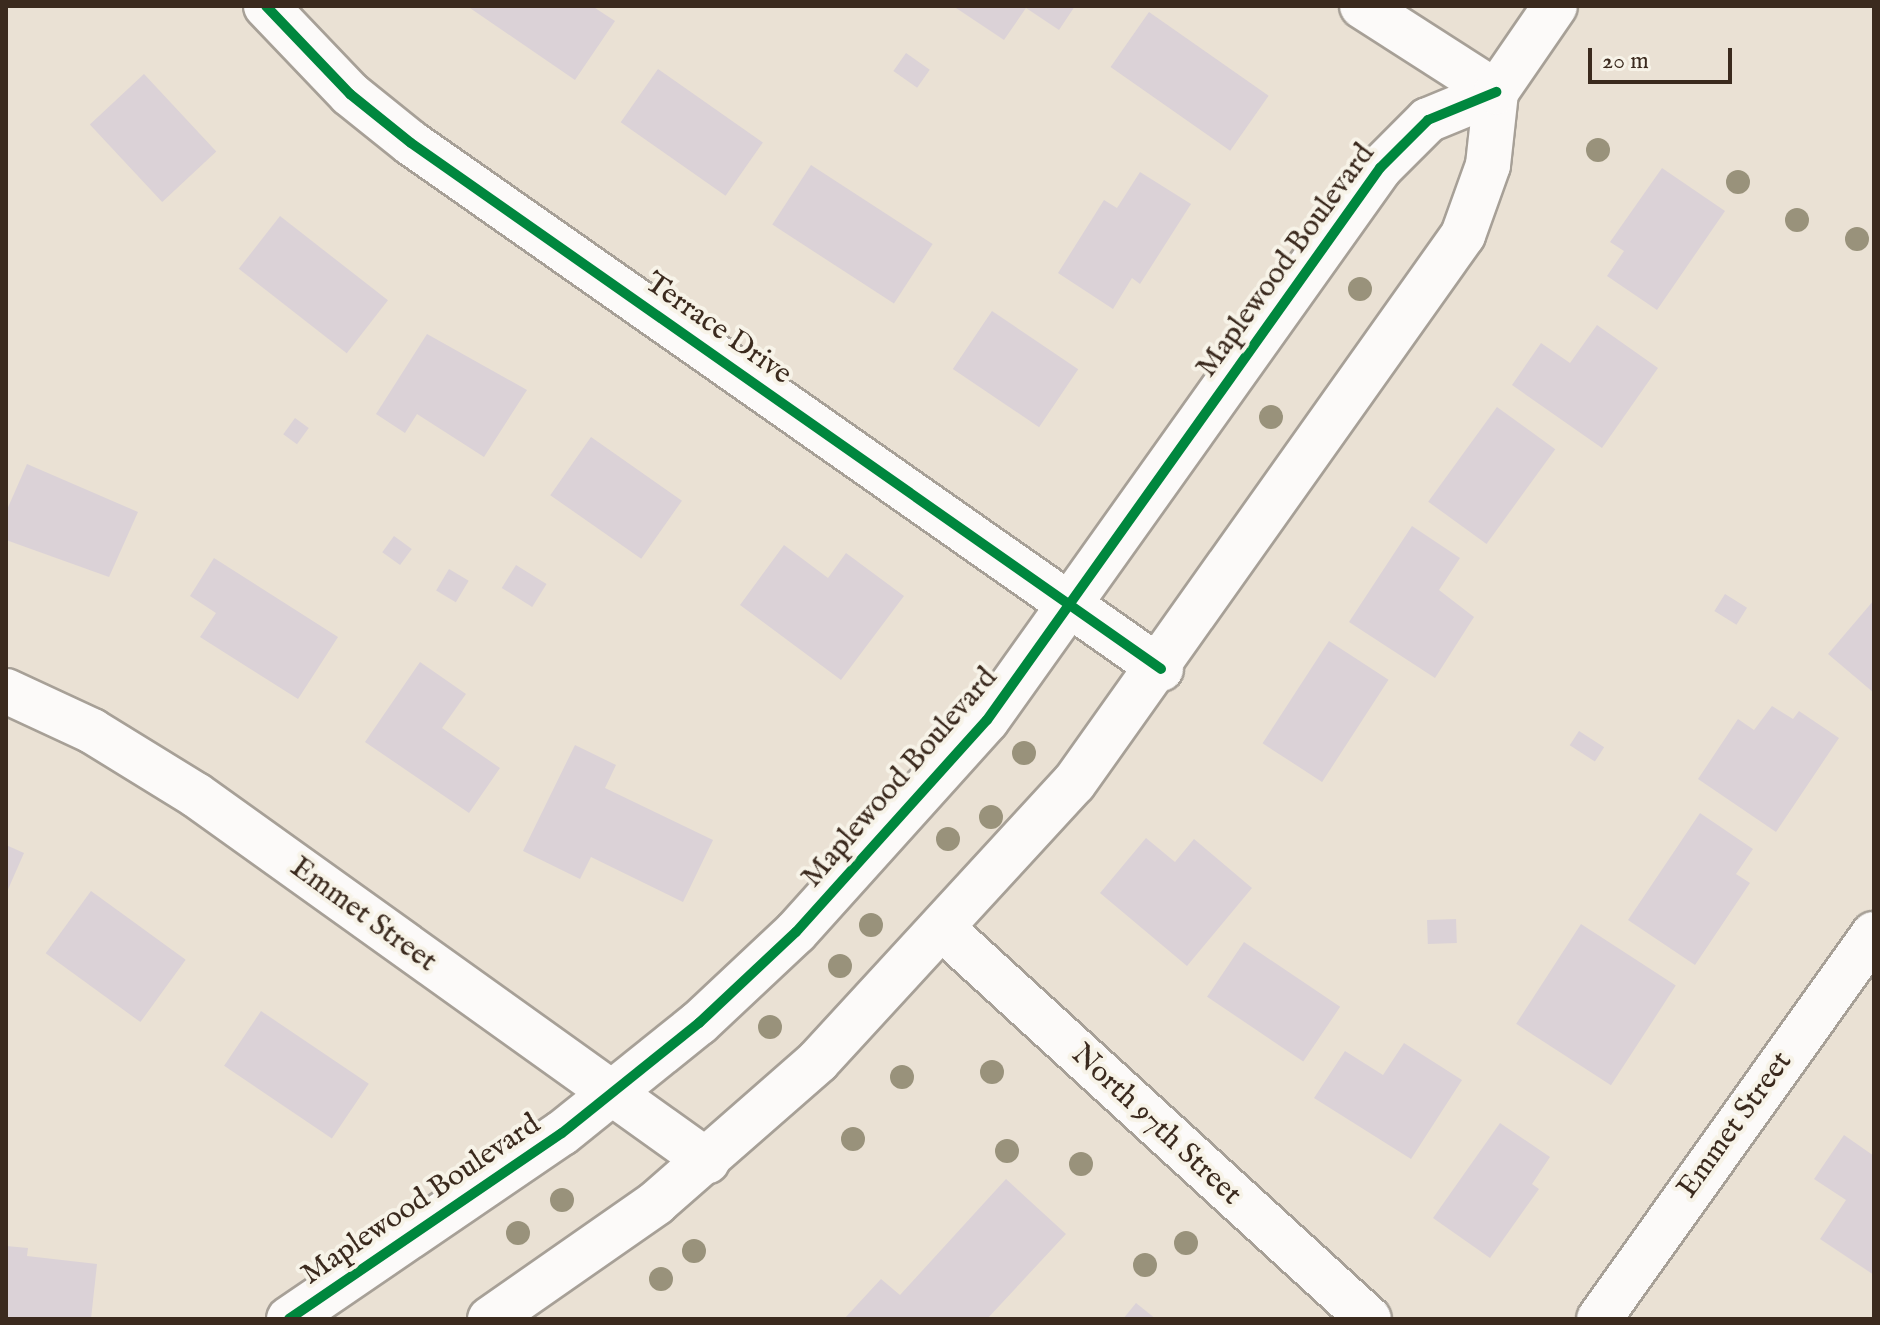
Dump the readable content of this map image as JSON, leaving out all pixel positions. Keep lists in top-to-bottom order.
{
  "streets": {
    "street": [
      "Maplewood Boulevard",
      "Terrace Drive",
      "Emmet Street",
      "North 97th Street"
    ]
  },
  "crossings": [
    ["Maplewood Boulevard", "Terrace Drive"],
    ["Maplewood Boulevard", "Emmet Street"]
  ],
  "scale_bar": "20 m"
}
